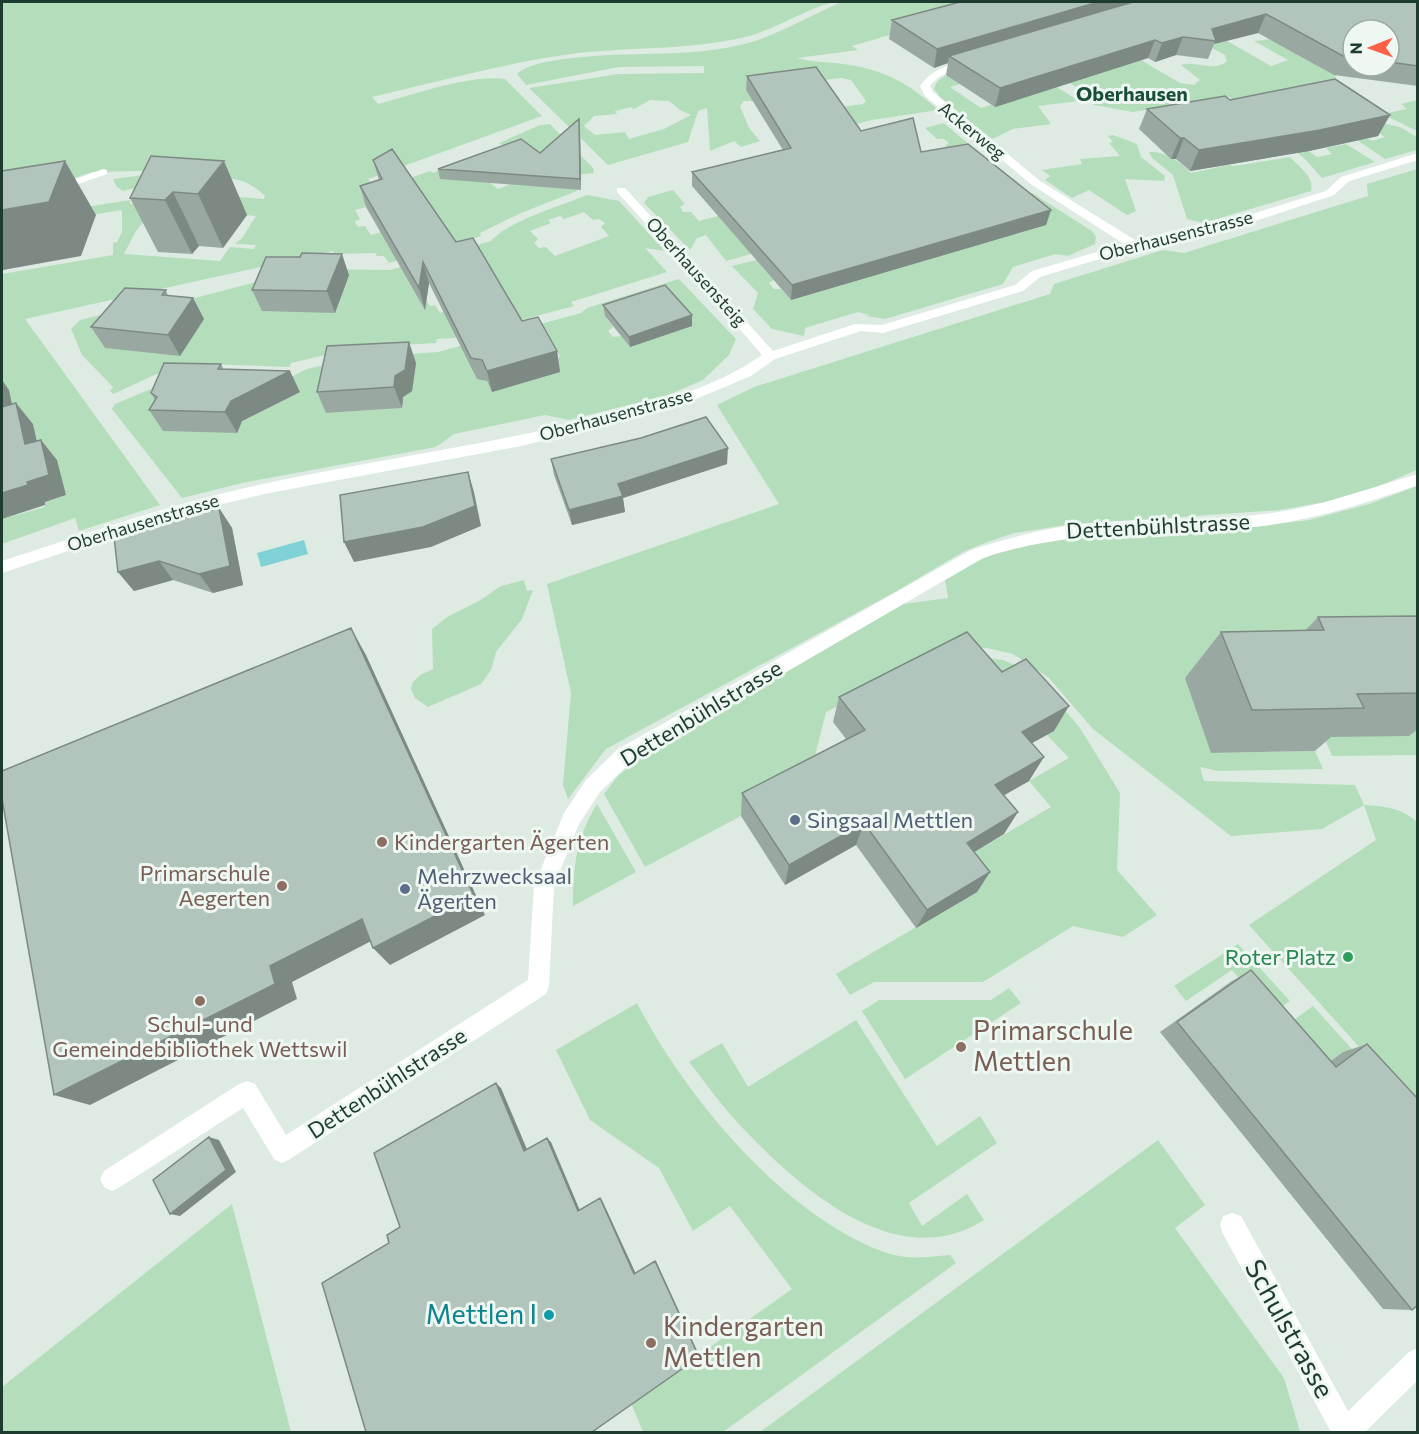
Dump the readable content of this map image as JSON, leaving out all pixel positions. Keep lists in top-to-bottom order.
{
  "streets": {
    "street": [
      "Ackerweg",
      "Oberhausenstrasse",
      "Oberhausensteig",
      "Dettenbühlstrasse",
      "Schulstrasse"
    ]
  },
  "crossings": [
    ["Ackerweg", "Oberhausenstrasse"],
    ["Oberhausenstrasse", "Oberhausensteig"]
  ],
  "districts": ["Oberhausen"],
  "places": [
    "Singsaal Mettlen",
    "Kindergarten Ägerten",
    "Primarschule Aegerten",
    "Mehrzwecksaal Ägerten",
    "Roter Platz",
    "Schul- und Gemeindebibliothek Wettswil",
    "Primarschule Mettlen",
    "Mettlen I",
    "Kindergarten Mettlen"
  ],
  "north": "left"
}
